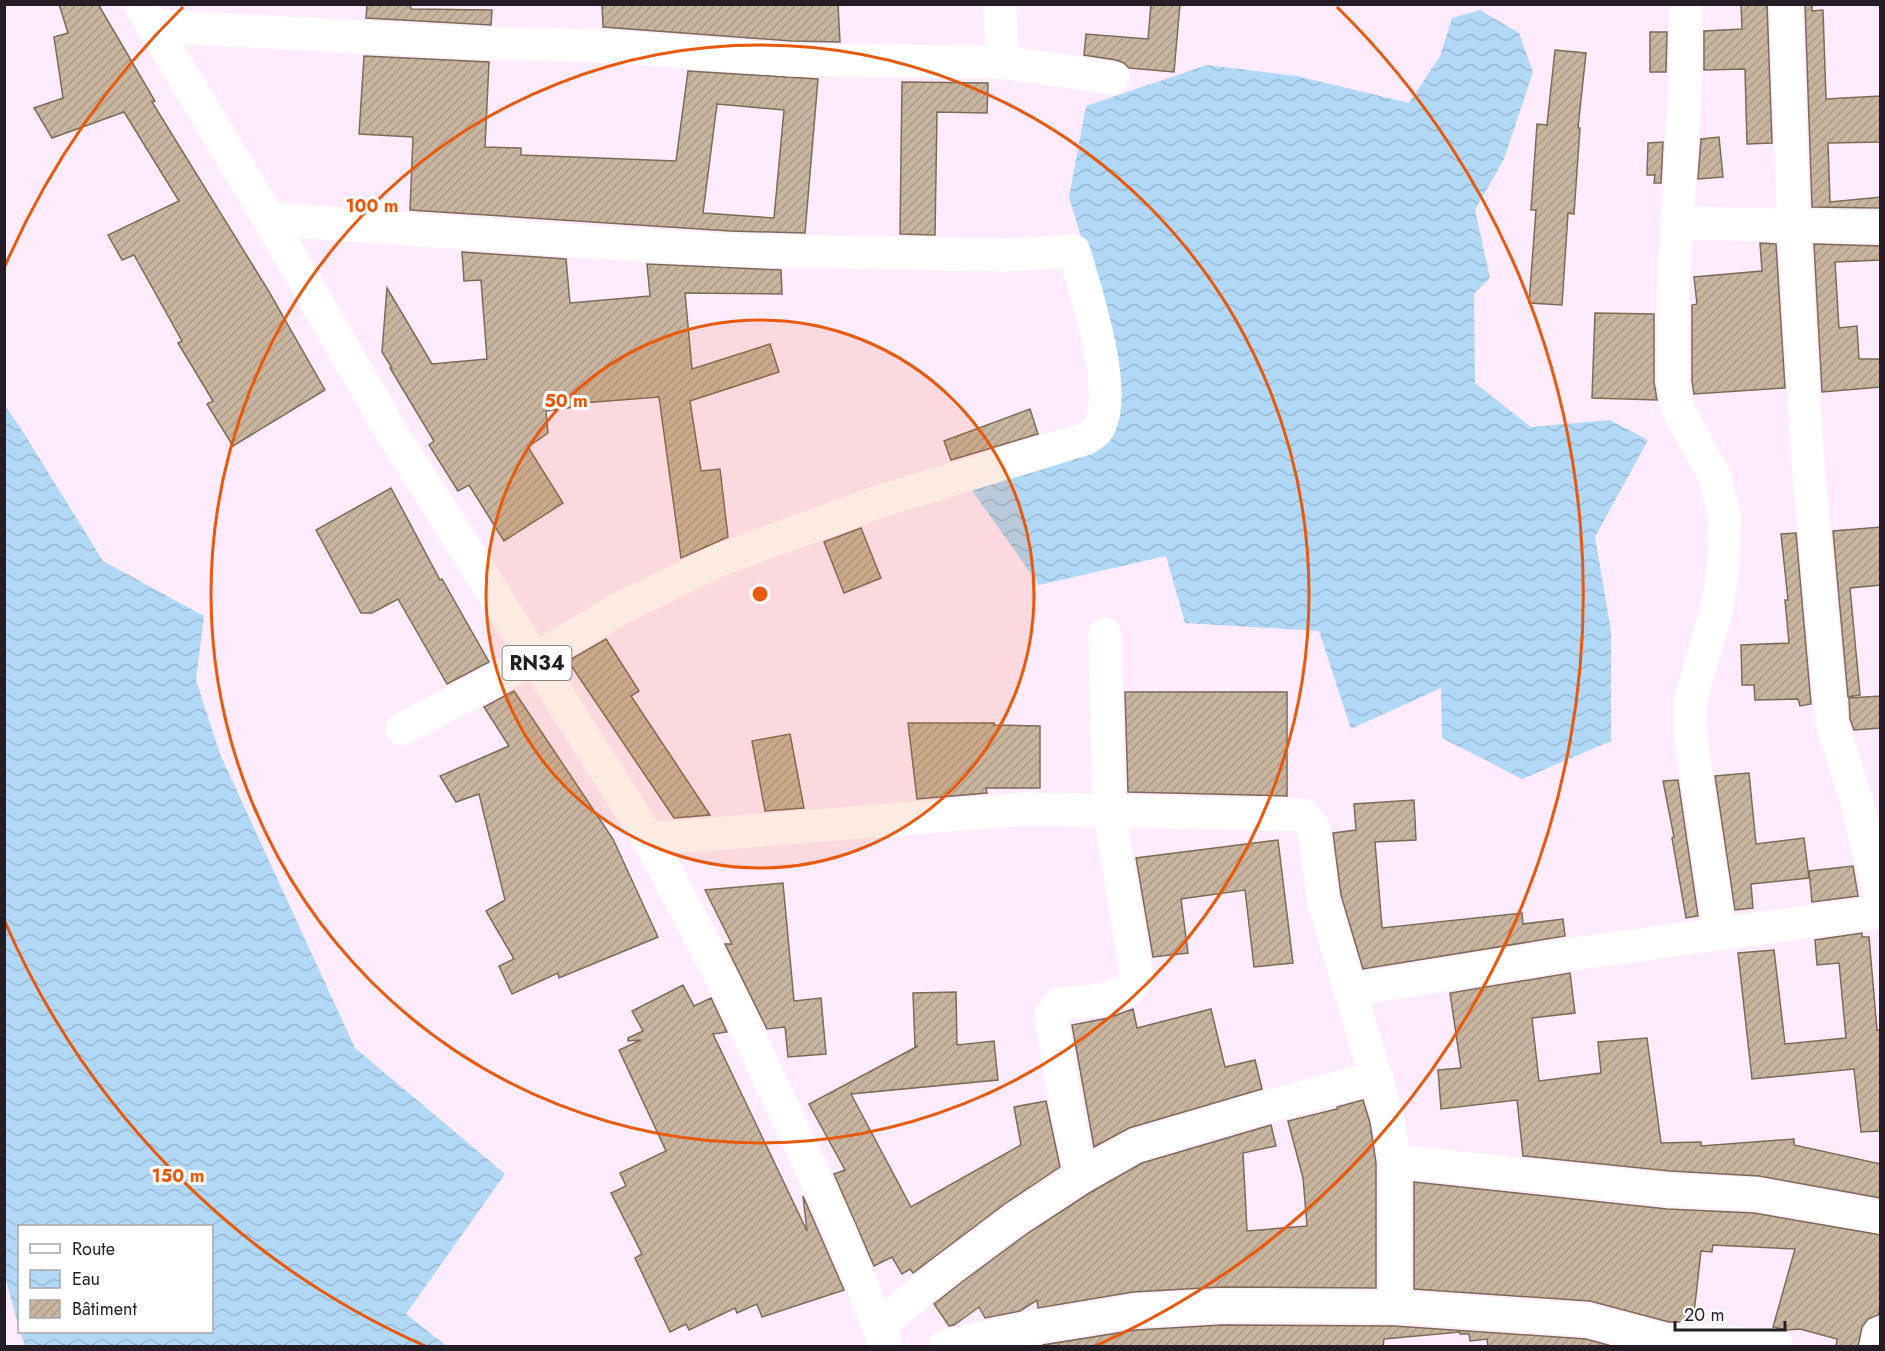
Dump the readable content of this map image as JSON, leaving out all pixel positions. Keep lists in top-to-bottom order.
{
  "streets": {
    "street": ["RN34"]
  },
  "legend": ["Route", "Eau", "Bâtiment"],
  "scale_bar": "20 m",
  "rings": ["100 m", "50 m", "150 m"]
}
